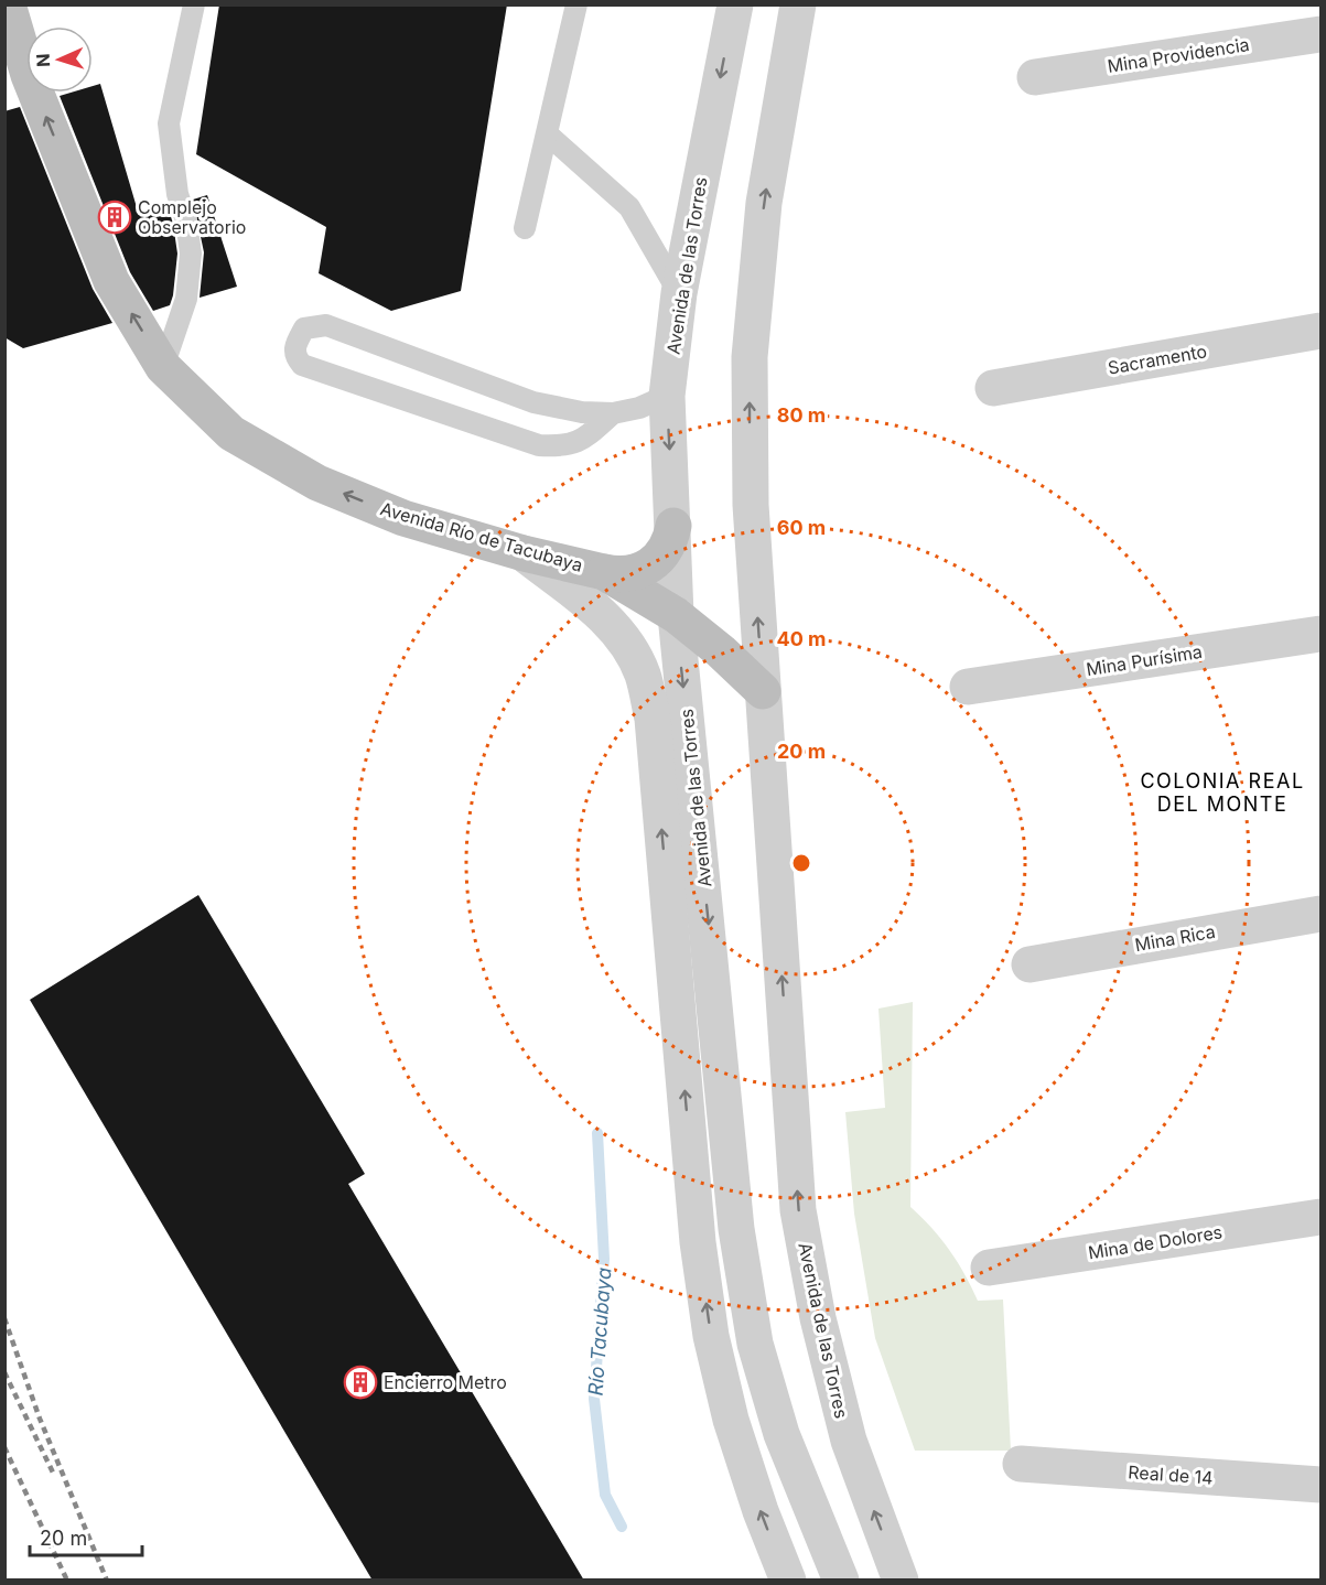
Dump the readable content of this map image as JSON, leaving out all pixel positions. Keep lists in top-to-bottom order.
{
  "streets": {
    "main road": ["Avenida Río de Tacubaya"],
    "street": [
      "Mina Providencia",
      "Avenida de las Torres",
      "Sacramento",
      "Mina Purísima",
      "Mina Rica",
      "Mina de Dolores",
      "Real de 14"
    ]
  },
  "crossings": [
    ["Avenida de las Torres", "Avenida Río de Tacubaya"]
  ],
  "one_way": ["Avenida Río de Tacubaya"],
  "districts": ["COLONIA REAL DEL MONTE"],
  "water": ["Río Tacubaya"],
  "places": {
    "building": ["Complejo Observatorio", "Encierro Metro"]
  },
  "scale_bar": "20 m",
  "north": "left",
  "rings": [
    "80 m",
    "60 m",
    "40 m",
    "20 m"
  ]
}
